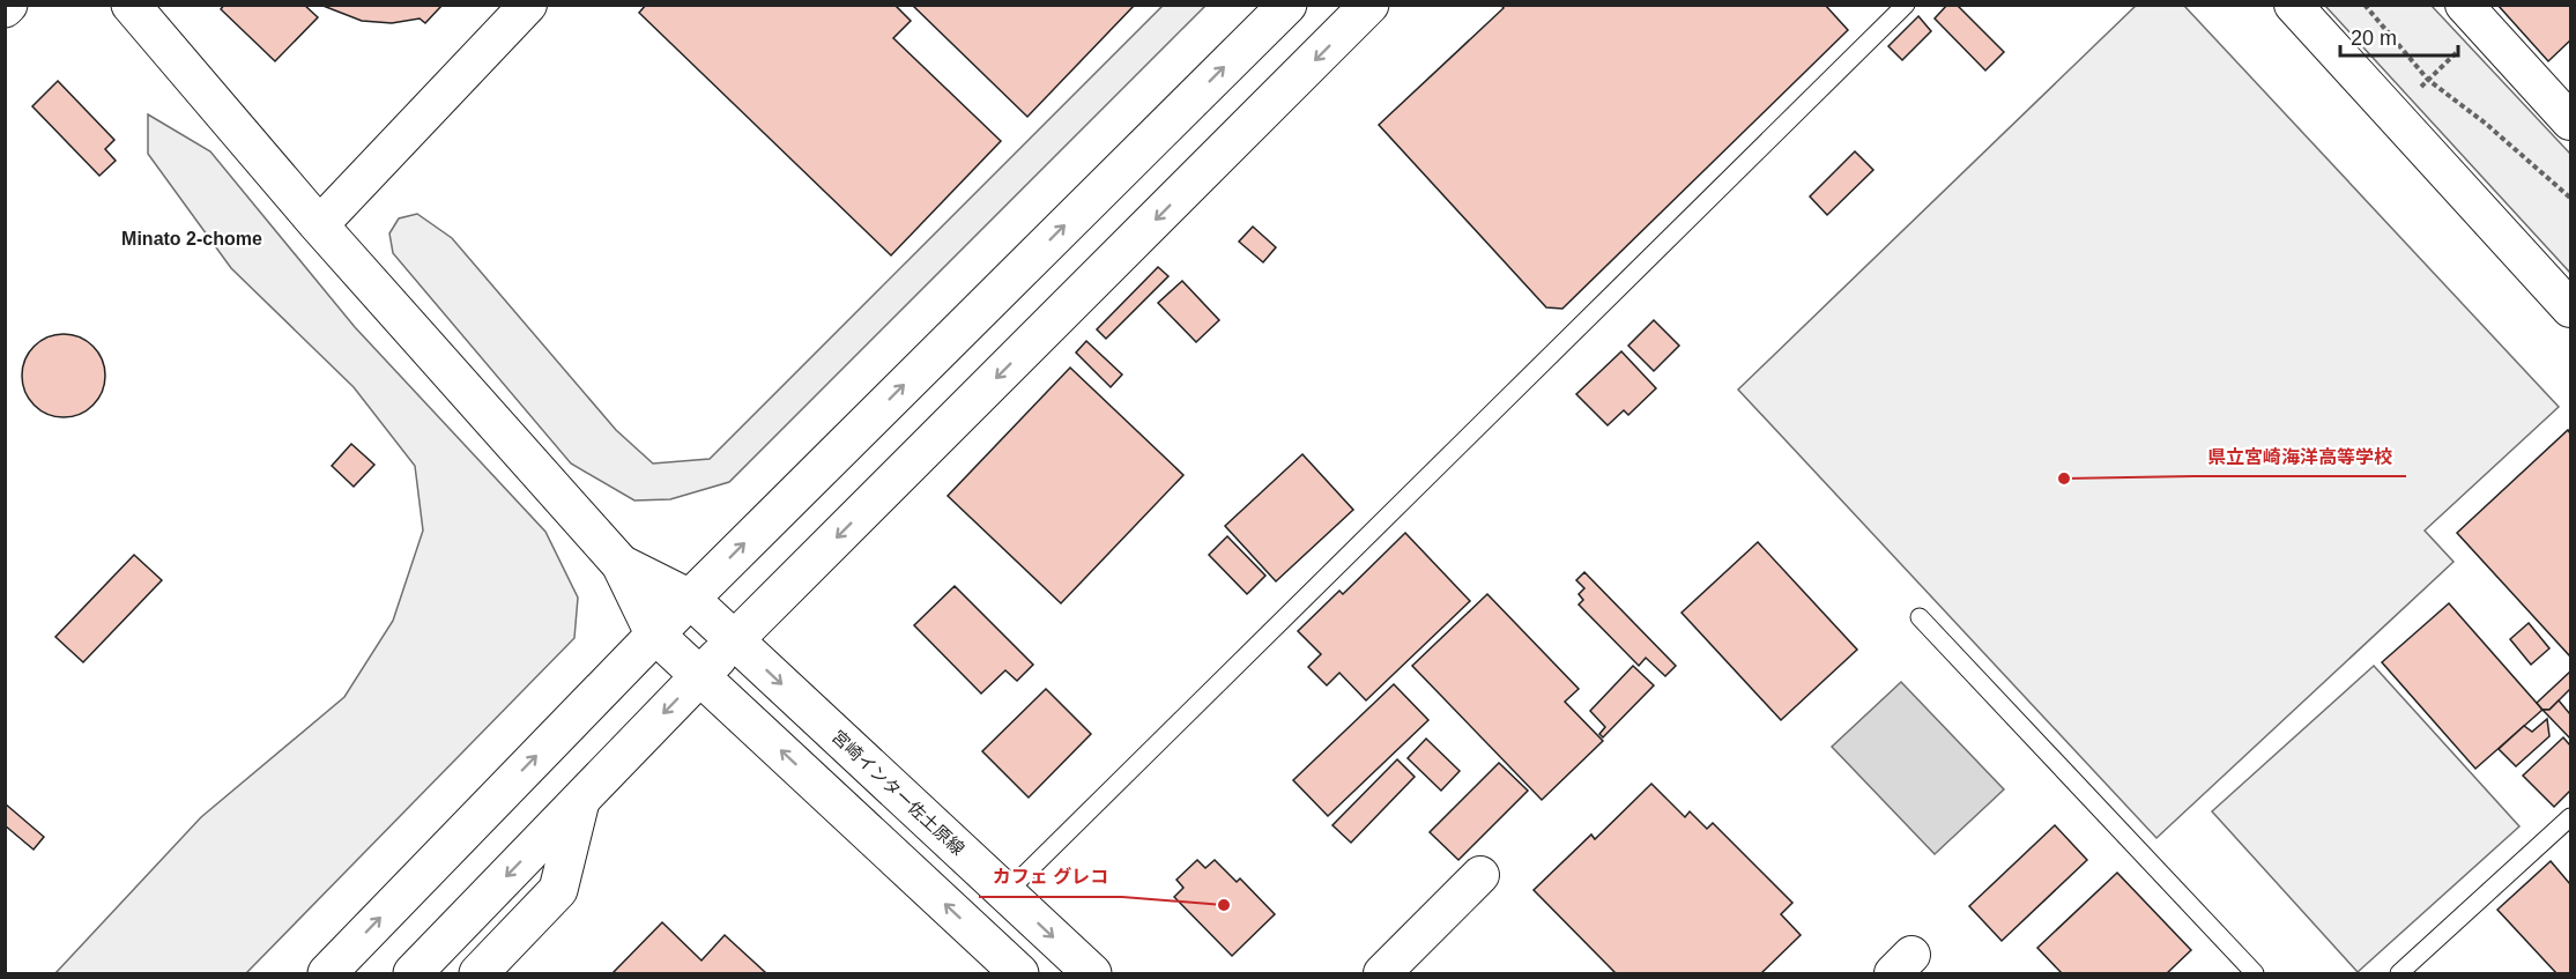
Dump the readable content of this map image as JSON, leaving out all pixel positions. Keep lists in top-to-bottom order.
{
  "streets": {
    "street": ["宮崎インター佐土原線"]
  },
  "districts": ["Minato 2-chome"],
  "places": ["県立宮崎海洋高等学校", "カフェ グレコ"],
  "scale_bar": "20 m"
}
